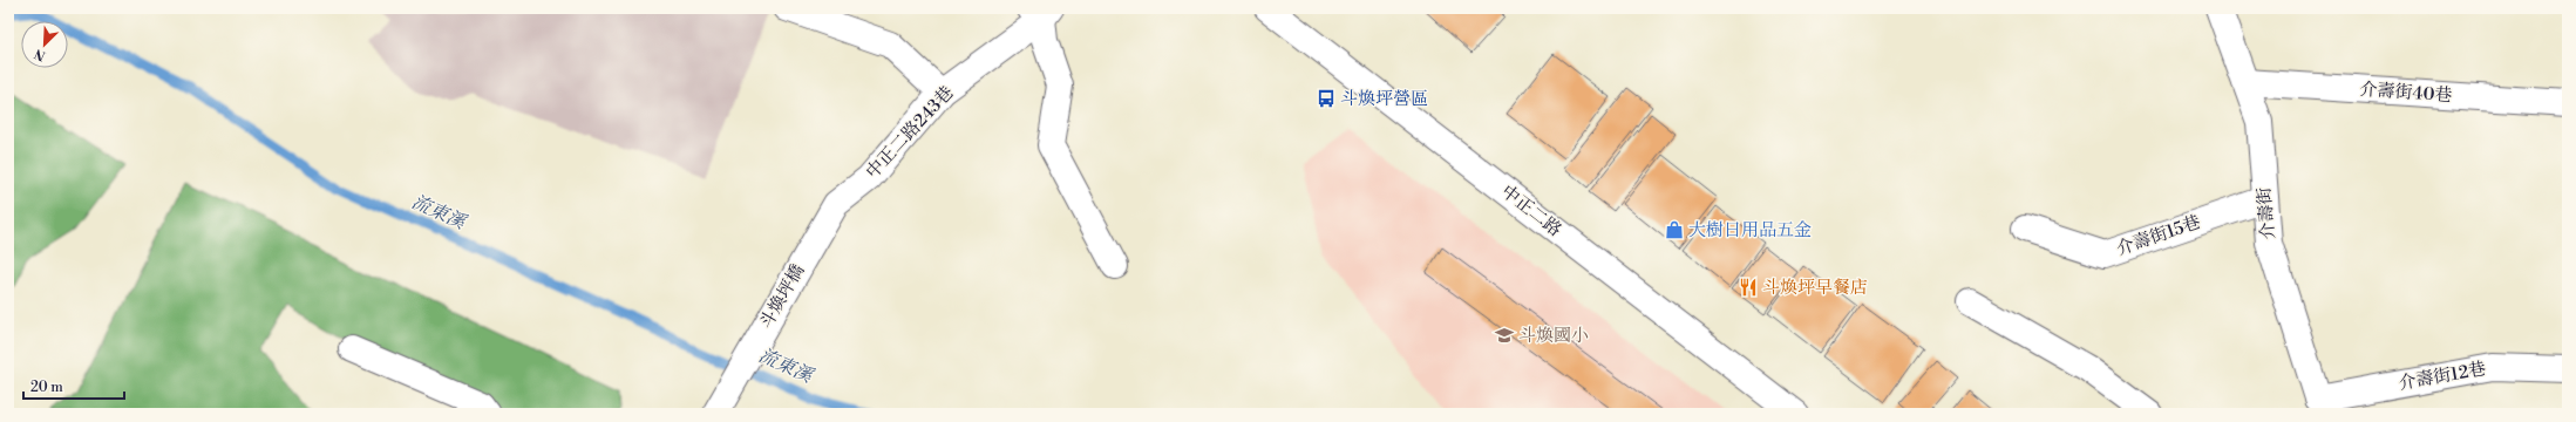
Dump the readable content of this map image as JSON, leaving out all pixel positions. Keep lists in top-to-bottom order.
{
  "streets": {
    "main road": [
      "介壽街40巷",
      "中正二路243巷",
      "中正二路",
      "介壽街",
      "介壽街15巷",
      "斗煥坪橋",
      "介壽街12巷"
    ]
  },
  "crossings": [
    ["介壽街40巷", "介壽街"],
    ["中正二路243巷", "斗煥坪橋"],
    ["介壽街", "介壽街15巷"],
    ["介壽街", "介壽街12巷"]
  ],
  "water": ["流東溪"],
  "places": {
    "bus stop": ["斗煥坪營區"],
    "shop": ["大樹日用品五金"],
    "restaurant": ["斗煥坪早餐店"],
    "school or university": ["斗煥國小"]
  },
  "scale_bar": "20 m",
  "north": "bottom left"
}
